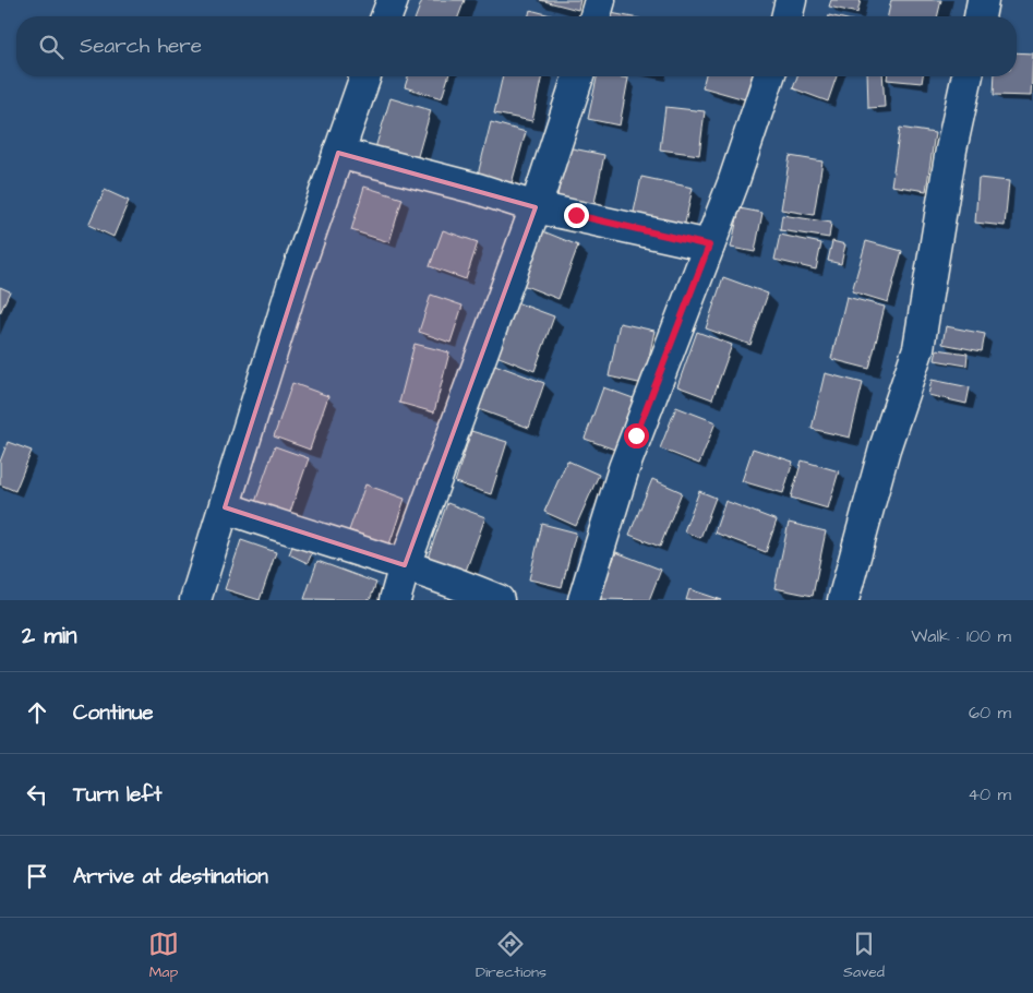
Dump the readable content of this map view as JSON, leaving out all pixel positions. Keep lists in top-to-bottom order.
{
  "page": {
    "search": "Search here",
    "heading": ["2 min", "Walk · 100 m"],
    "list": [
      ["Continue", "60 m"],
      ["Turn left", "40 m"],
      "Arrive at destination"
    ],
    "nav": ["Map", "Directions", "Saved"]
  }
}
